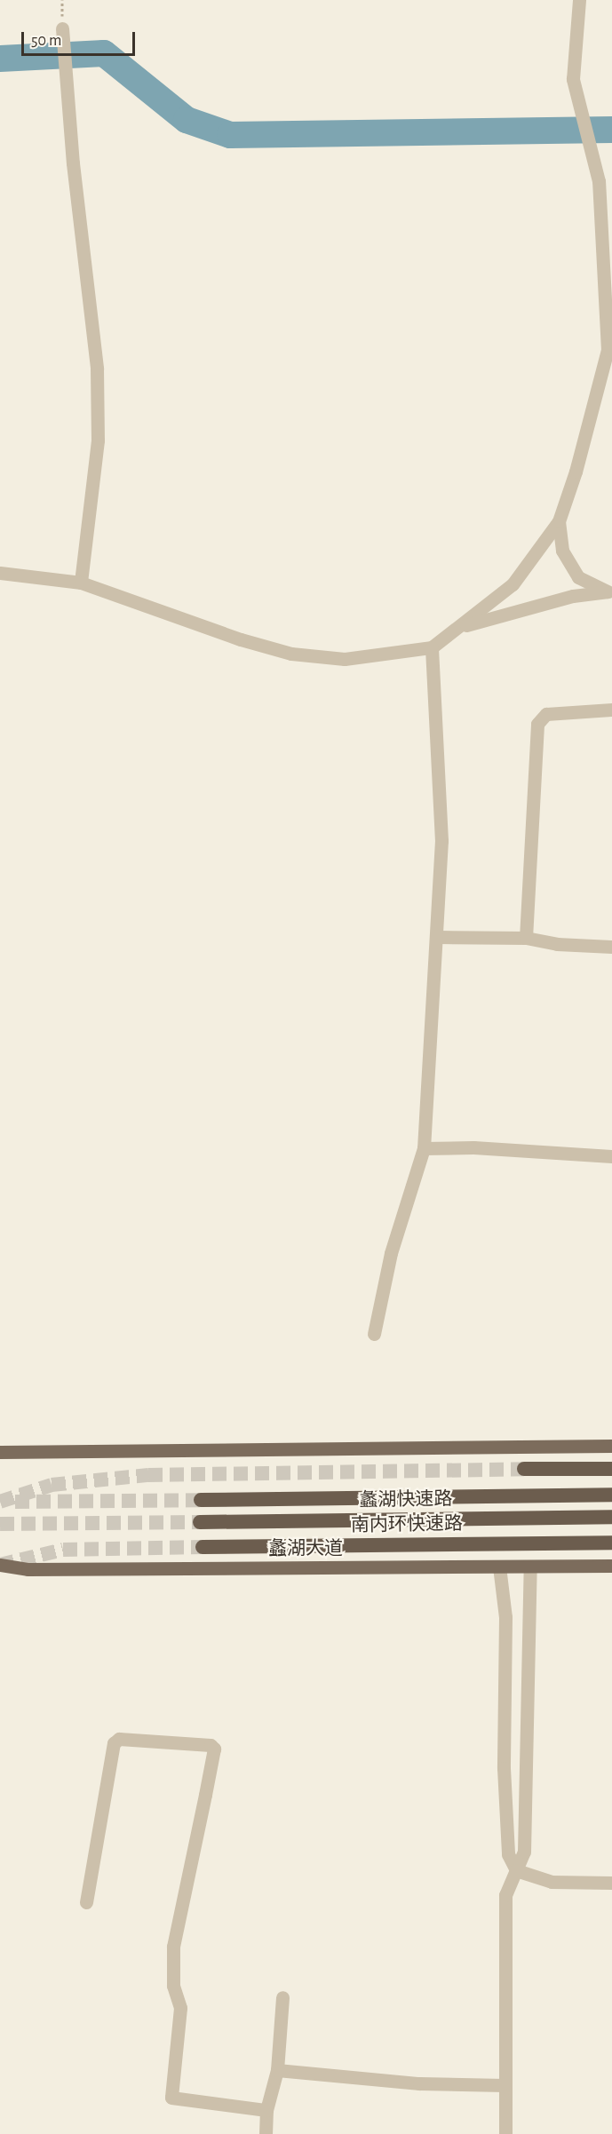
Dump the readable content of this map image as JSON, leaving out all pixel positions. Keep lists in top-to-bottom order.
{
  "streets": {
    "highway": ["蠡湖快速路", "南内环快速路"],
    "main road": ["蠡湖大道"]
  },
  "scale_bar": "50 m"
}
